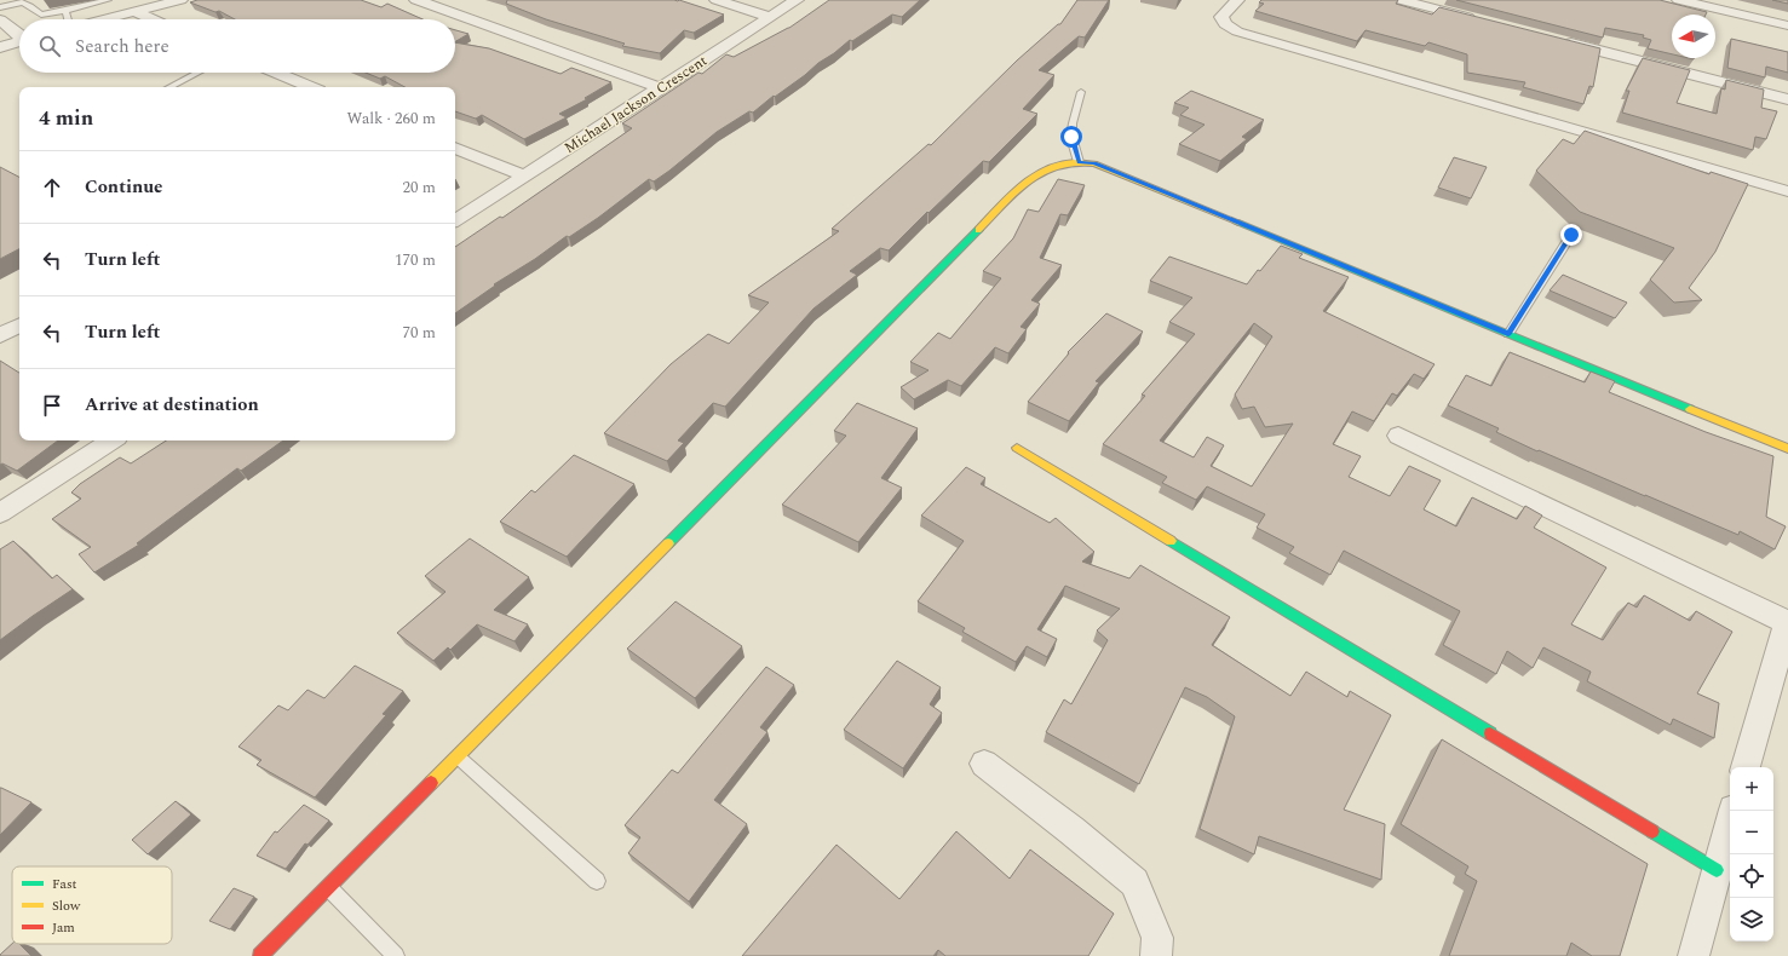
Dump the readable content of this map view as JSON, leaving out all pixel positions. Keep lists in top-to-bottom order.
{
  "streets": {
    "street": ["Michael Jackson Crescent"]
  },
  "legend": ["Fast", "Slow", "Jam"],
  "north": "left",
  "page": {
    "search": "Search here",
    "heading": ["4 min", "Walk · 260 m"],
    "list": [
      ["Continue", "20 m"],
      ["Turn left", "170 m"],
      ["Turn left", "70 m"],
      "Arrive at destination"
    ],
    "map_buttons": ["+", "−"]
  }
}
